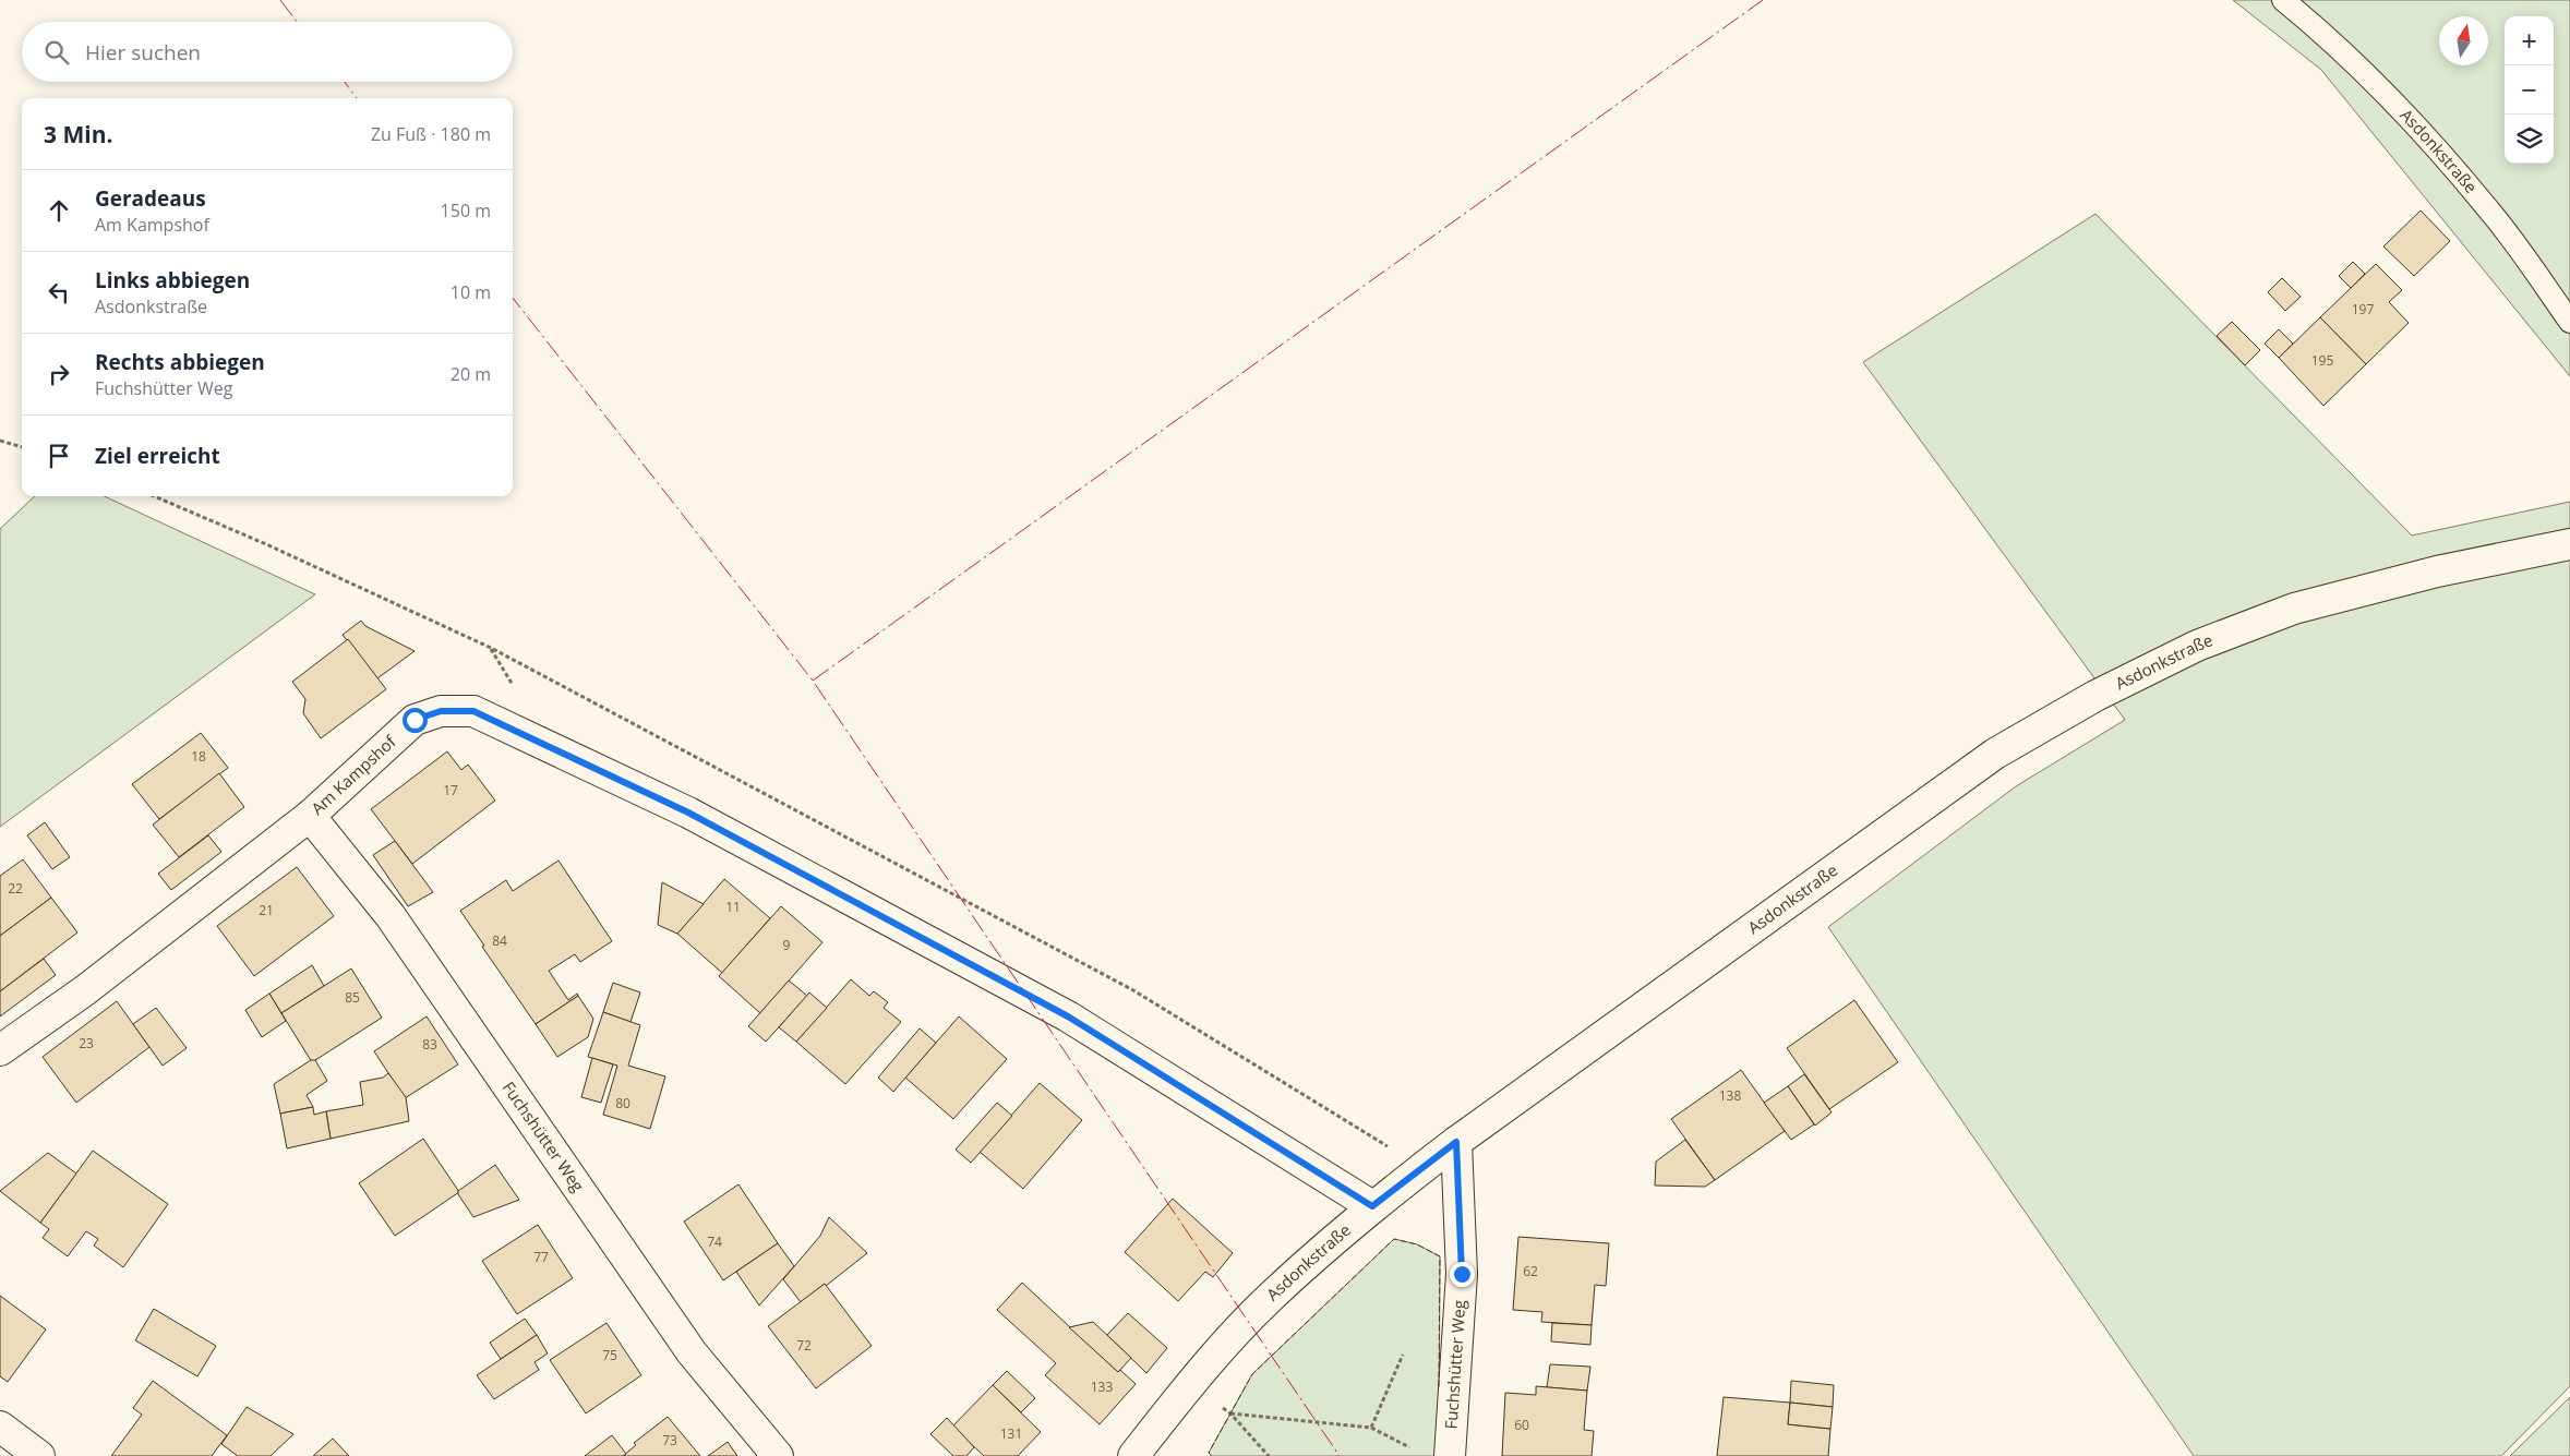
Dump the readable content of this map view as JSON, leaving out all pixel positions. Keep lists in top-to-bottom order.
{
  "streets": {
    "street": ["Asdonkstraße", "Am Kampshof", "Fuchshütter Weg"]
  },
  "crossings": [
    ["Asdonkstraße", "Am Kampshof"],
    ["Asdonkstraße", "Fuchshütter Weg"],
    ["Am Kampshof", "Fuchshütter Weg"]
  ],
  "house_numbers": [
    "197",
    "195",
    "18",
    "17",
    "22",
    "11",
    "21",
    "84",
    "9",
    "85",
    "23",
    "83",
    "138",
    "80",
    "74",
    "77",
    "62",
    "72",
    "75",
    "133",
    "60",
    "131",
    "73"
  ],
  "north": "top",
  "page": {
    "map_buttons": ["+", "−"],
    "search": "Hier suchen",
    "heading": ["3 Min.", "Zu Fuß · 180 m"],
    "list": [
      ["Geradeaus", "Am Kampshof", "150 m"],
      ["Links abbiegen", "Asdonkstraße", "10 m"],
      ["Rechts abbiegen", "Fuchshütter Weg", "20 m"],
      "Ziel erreicht"
    ]
  }
}
